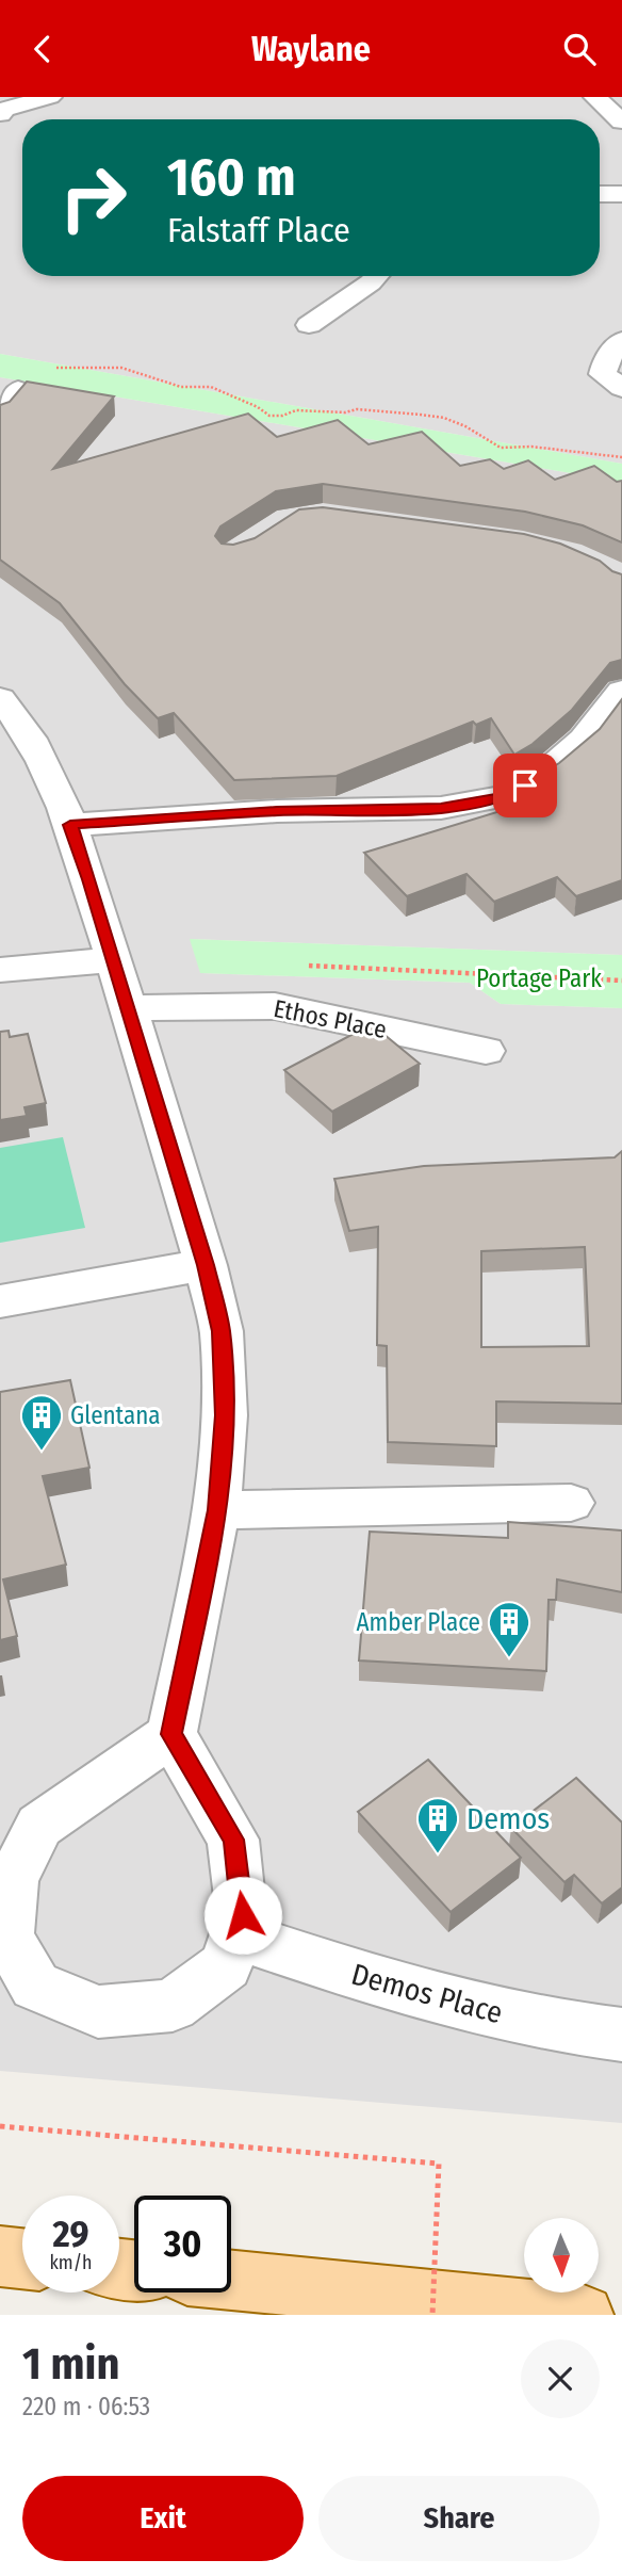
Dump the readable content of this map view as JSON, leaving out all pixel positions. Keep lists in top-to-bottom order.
{
  "streets": {
    "street": ["Ethos Place", "Demos Place"]
  },
  "parks": ["Portage Park"],
  "places": {
    "building": ["Glentana", "Amber Place", "Demos"]
  },
  "north": "bottom",
  "page": {
    "header": "Waylane",
    "turn": ["160 m", "Falstaff Place"],
    "speed": "29 km/h",
    "limit": "30",
    "heading": ["1 min", "220 m · 06:53"],
    "buttons": ["Exit", "Share"]
  }
}
